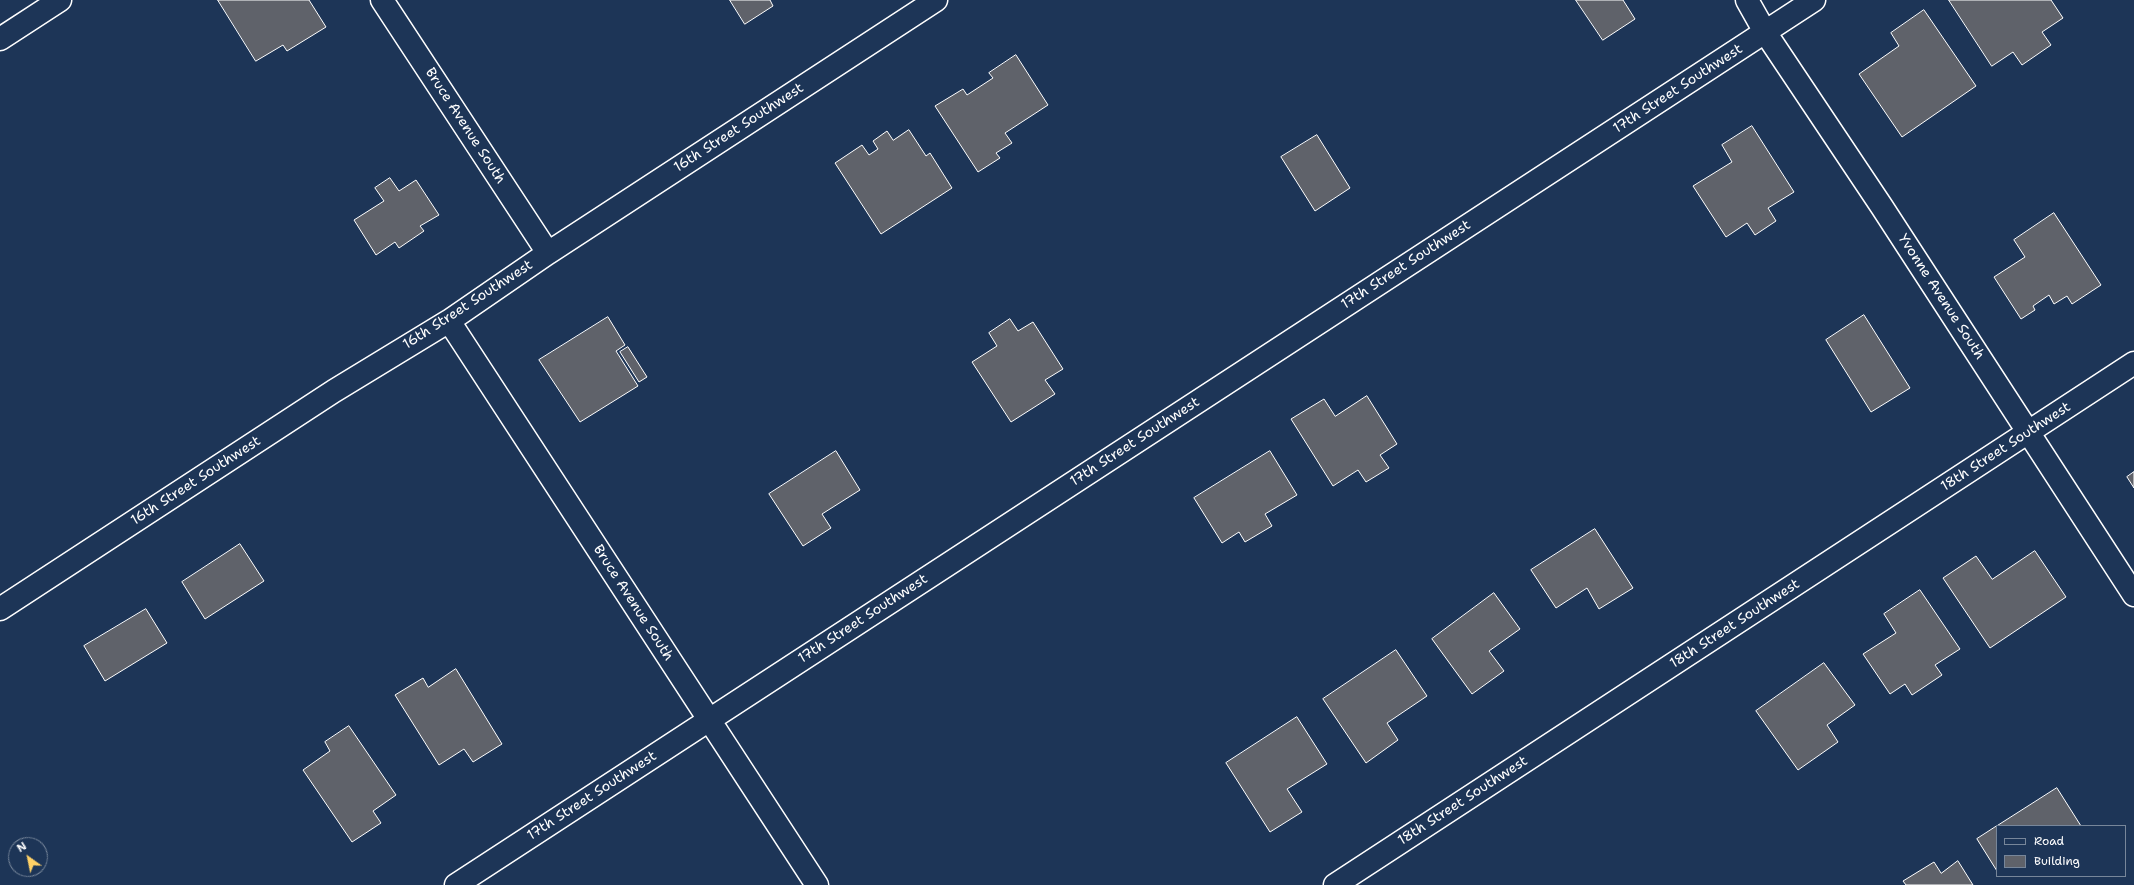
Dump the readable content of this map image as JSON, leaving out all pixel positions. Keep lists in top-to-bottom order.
{
  "streets": {
    "street": [
      "17th Street Southwest",
      "Bruce Avenue South",
      "16th Street Southwest",
      "Yvonne Avenue South",
      "18th Street Southwest"
    ]
  },
  "crossings": [
    ["17th Street Southwest", "Bruce Avenue South"],
    ["17th Street Southwest", "Yvonne Avenue South"],
    ["Bruce Avenue South", "16th Street Southwest"],
    ["Yvonne Avenue South", "18th Street Southwest"]
  ],
  "legend": ["Road", "Building"],
  "north": "top left"
}
